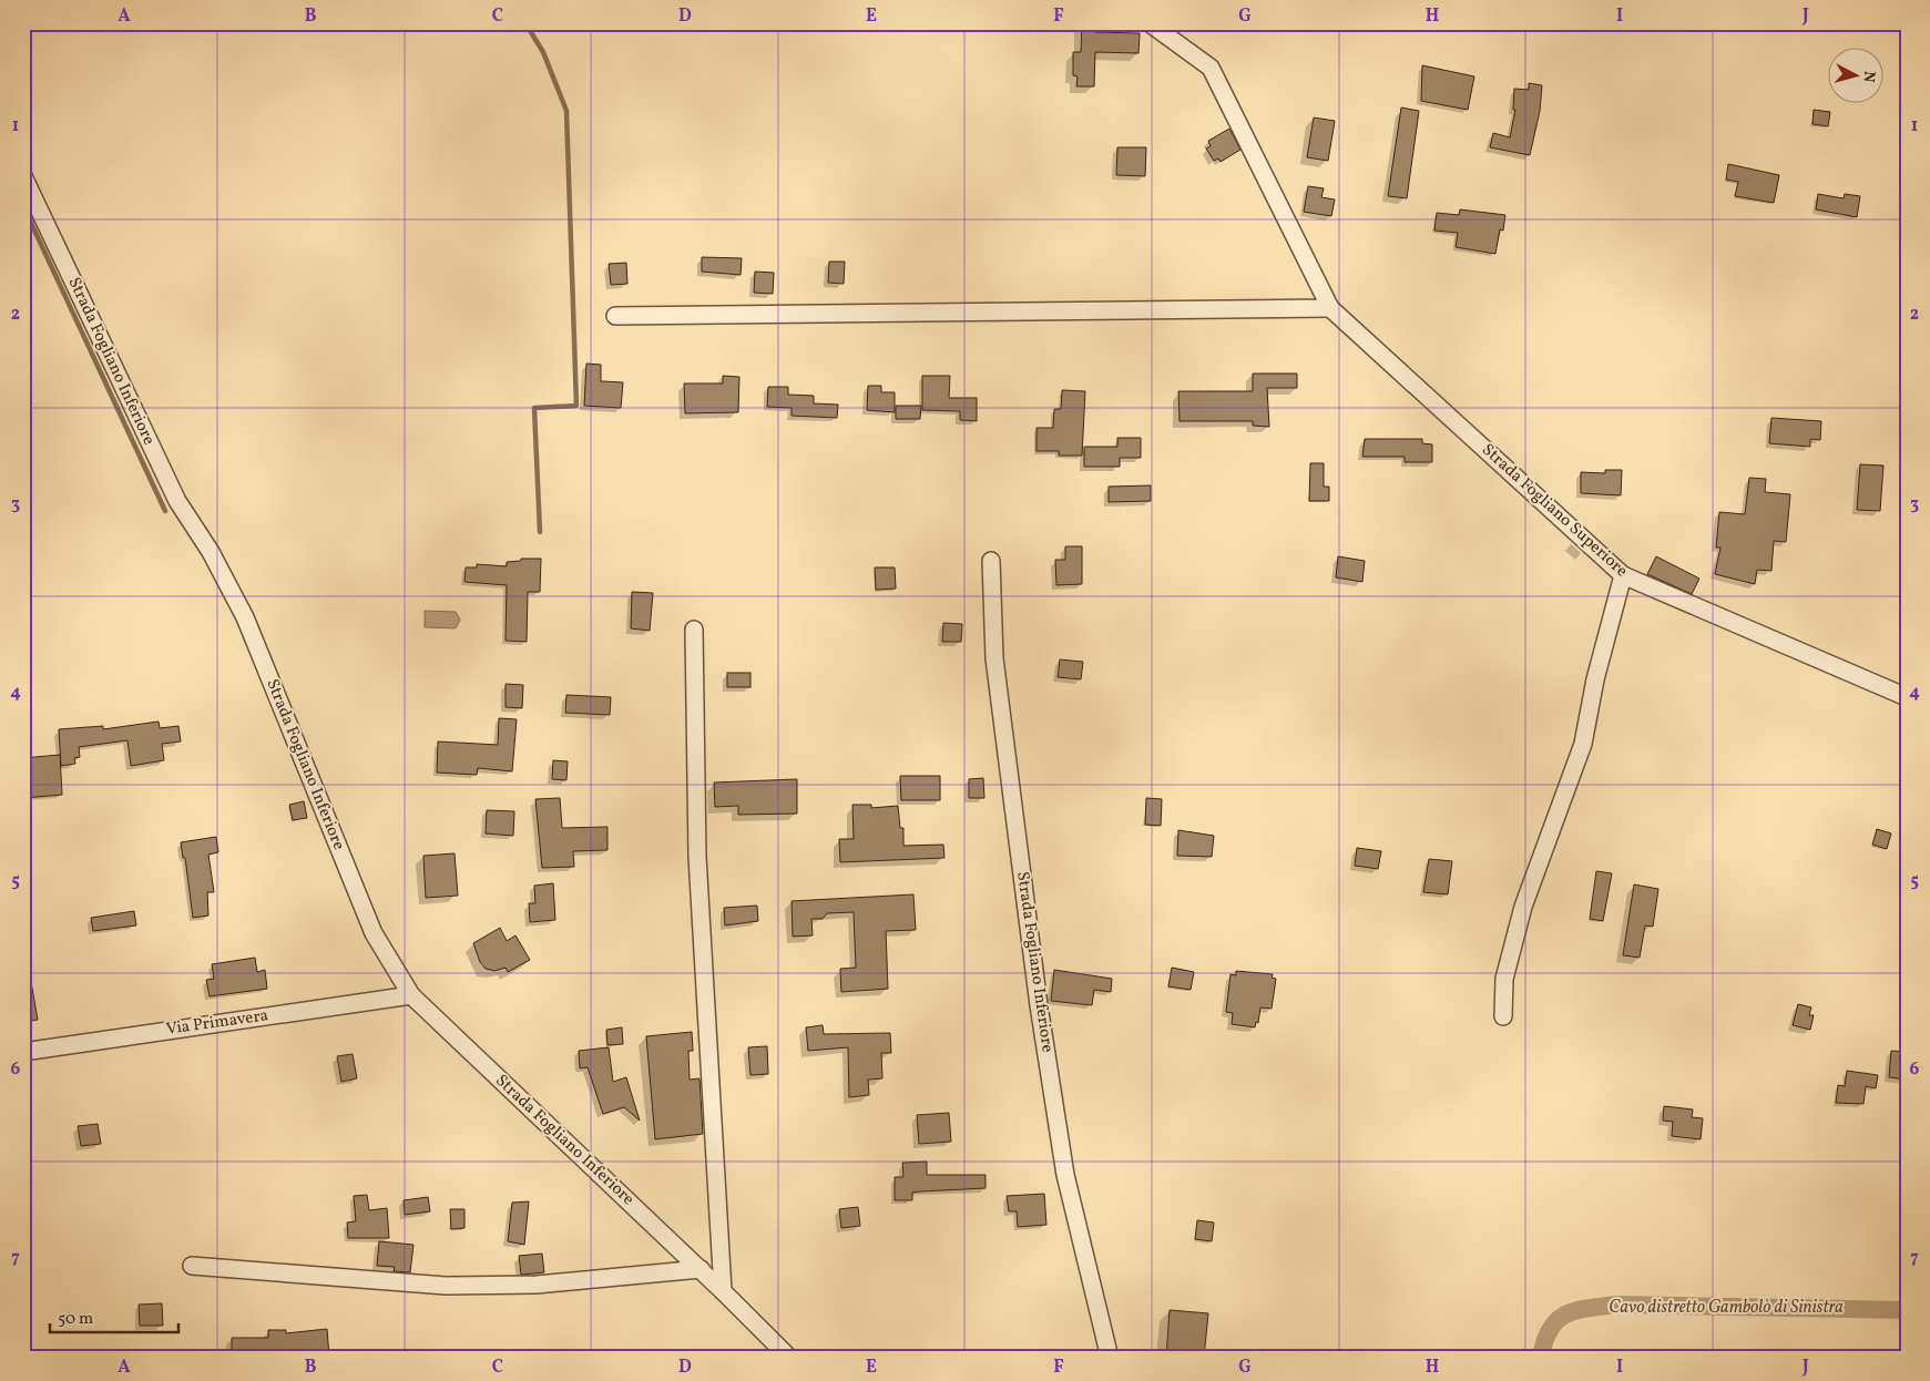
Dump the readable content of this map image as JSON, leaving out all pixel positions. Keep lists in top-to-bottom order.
{
  "streets": {
    "street": ["Strada Fogliano Inferiore", "Strada Fogliano Superiore", "Via Primavera"]
  },
  "crossings": [
    ["Strada Fogliano Inferiore", "Via Primavera"]
  ],
  "water": ["Cavo distretto Gambolò di Sinistra"],
  "scale_bar": "50 m",
  "north": "right",
  "grid": {
    "columns": [
      "A",
      "B",
      "C",
      "D",
      "E",
      "F",
      "G",
      "H",
      "I",
      "J"
    ],
    "rows": [
      "1",
      "2",
      "3",
      "4",
      "5",
      "6",
      "7"
    ]
  }
}
